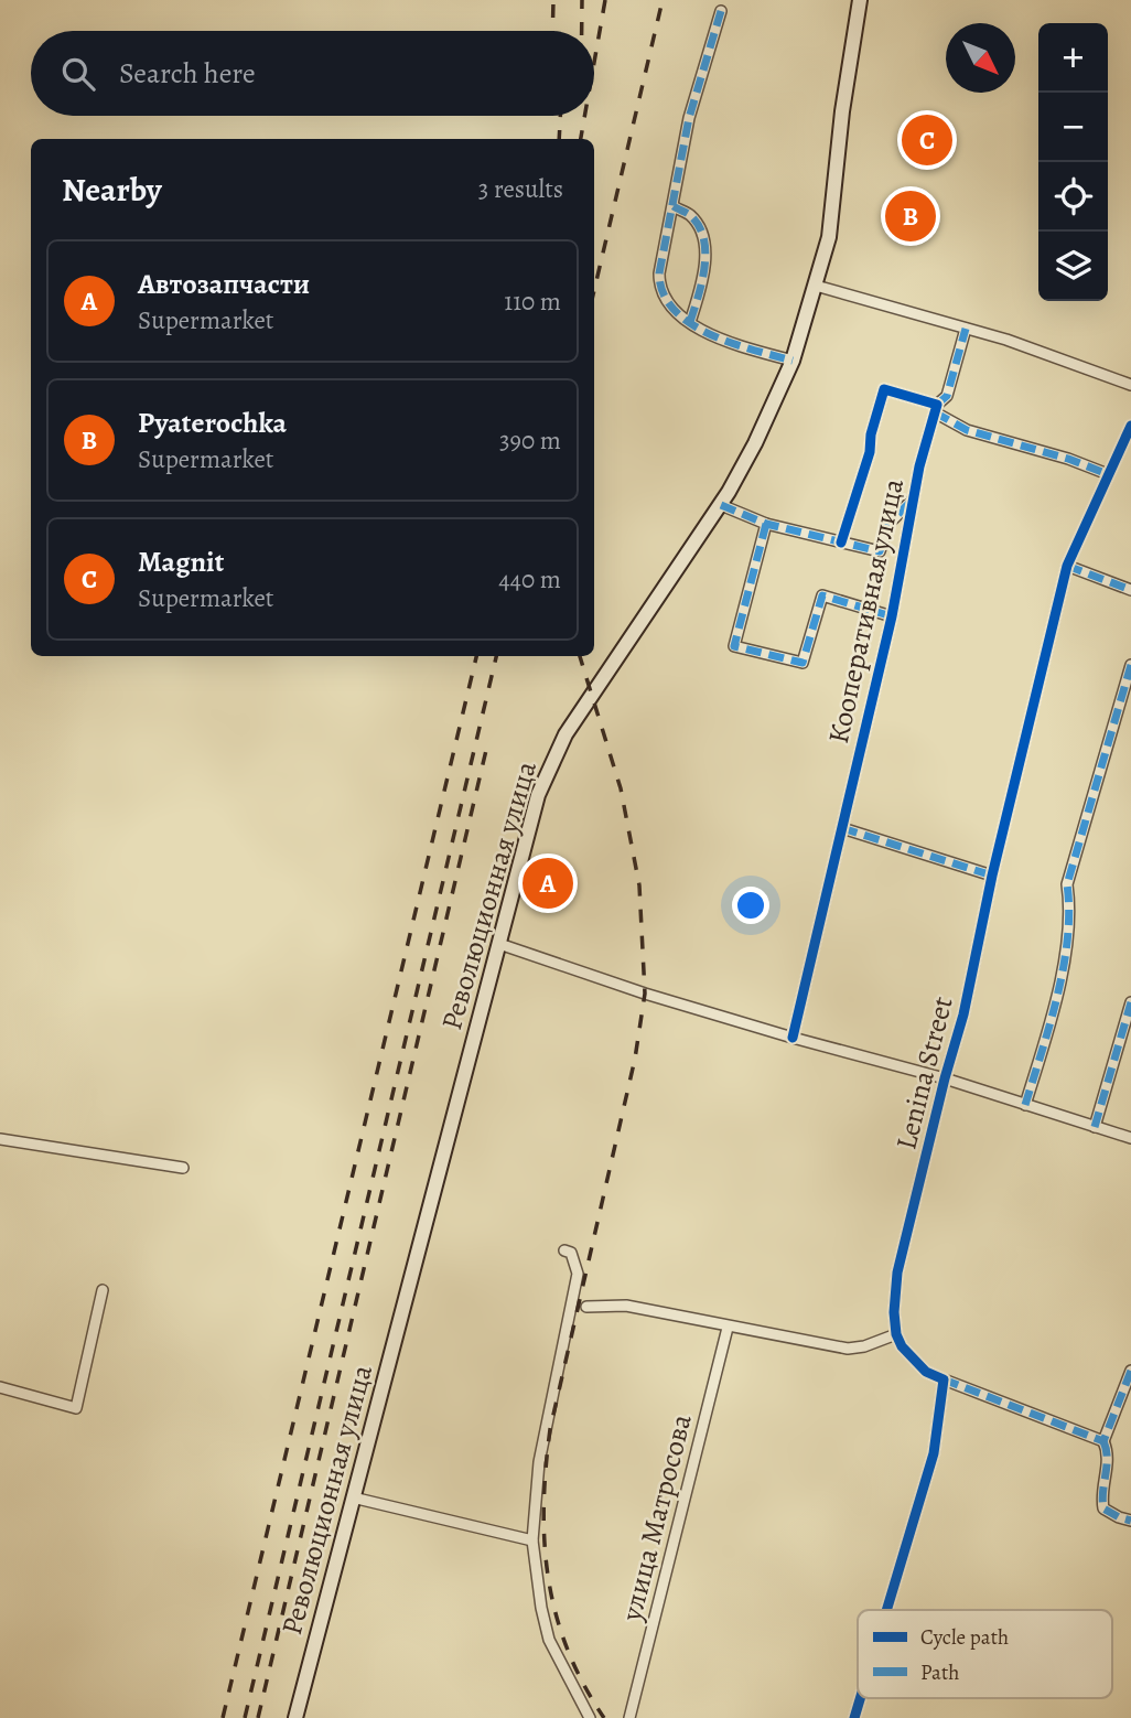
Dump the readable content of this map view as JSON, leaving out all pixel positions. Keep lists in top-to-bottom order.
{
  "streets": {
    "main road": ["Революционная улица"],
    "street": ["Кооперативная улица", "Lenina Street", "улица Матросова"]
  },
  "legend": ["Cycle path", "Path"],
  "north": "bottom right",
  "page": {
    "map_buttons": ["+", "−"],
    "search": "Search here",
    "pins": ["C", "B", "A"],
    "heading": ["Nearby", "3 results"],
    "list": [
      {
        "mark": "A",
        "name": "Автозапчасти",
        "note": "Supermarket",
        "value": "110 m"
      },
      {
        "mark": "B",
        "name": "Pyaterochka",
        "note": "Supermarket",
        "value": "390 m"
      },
      {
        "mark": "C",
        "name": "Magnit",
        "note": "Supermarket",
        "value": "440 m"
      }
    ]
  }
}
